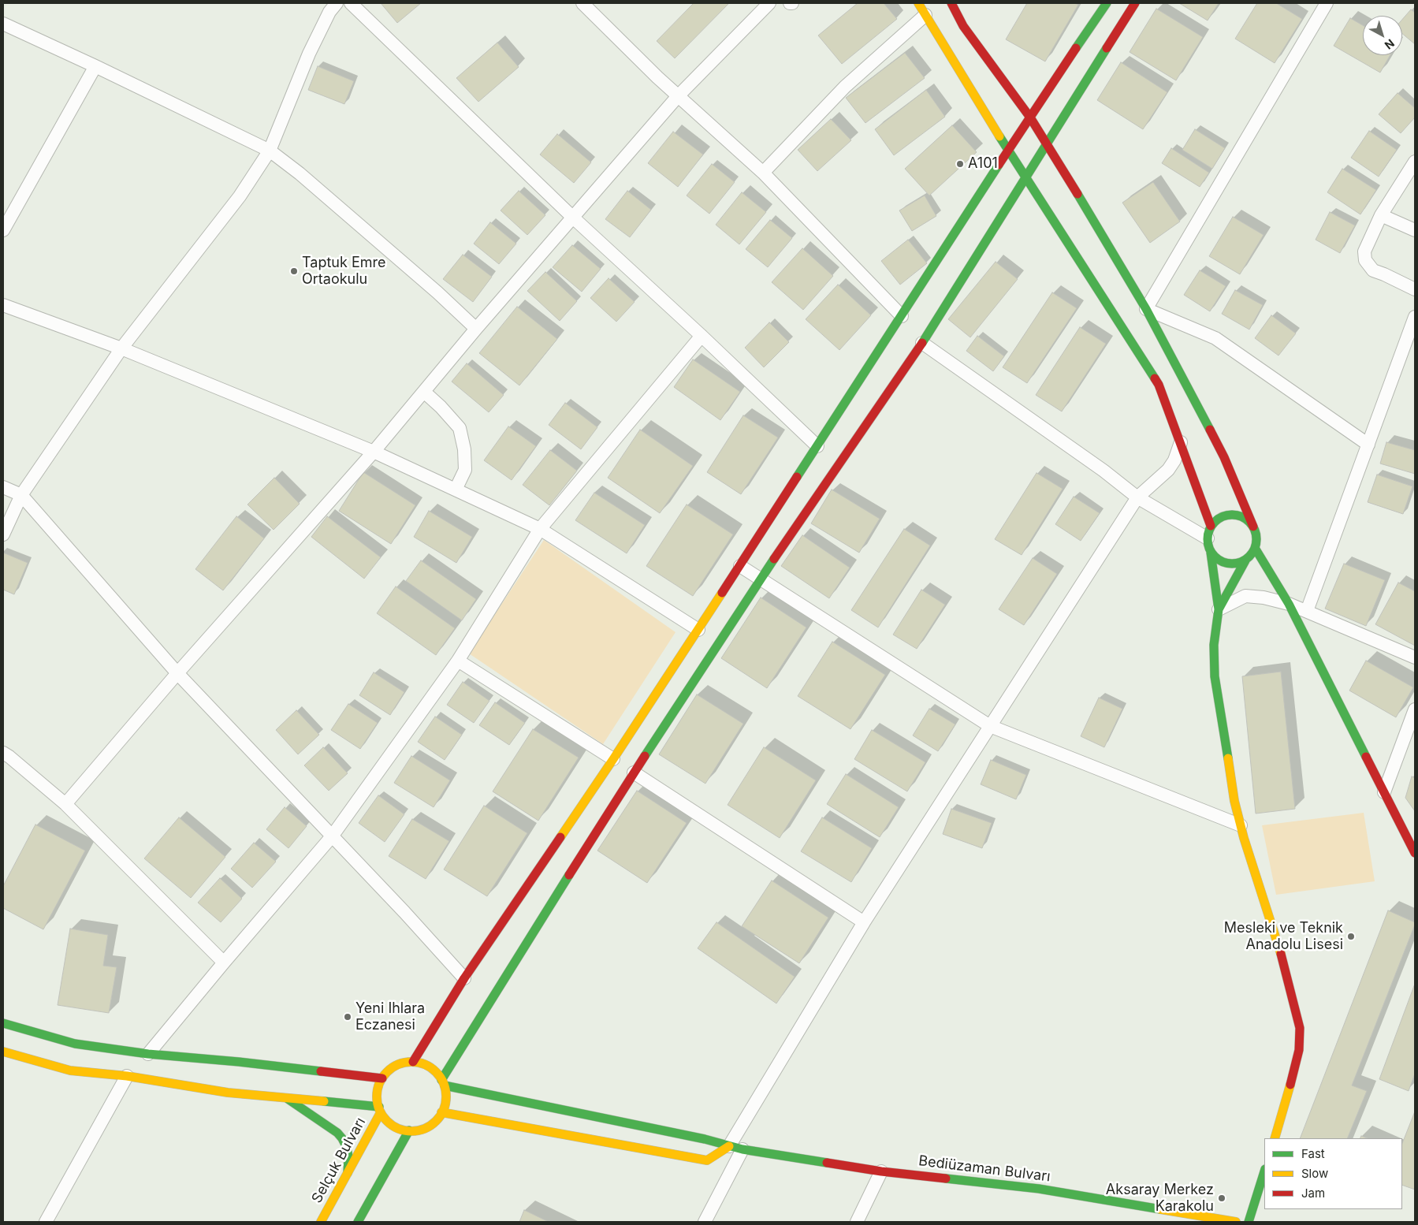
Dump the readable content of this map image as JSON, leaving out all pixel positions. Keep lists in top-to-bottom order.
{
  "streets": {
    "main road": ["Selçuk Bulvarı", "Bediüzaman Bulvarı"]
  },
  "crossings": [
    ["Selçuk Bulvarı", "Bediüzaman Bulvarı"]
  ],
  "places": [
    "A101",
    "Taptuk Emre Ortaokulu",
    "Mesleki ve Teknik Anadolu Lisesi",
    "Yeni Ihlara Eczanesi",
    "Aksaray Merkez Karakolu"
  ],
  "legend": ["Fast", "Slow", "Jam"],
  "north": "bottom right"
}
